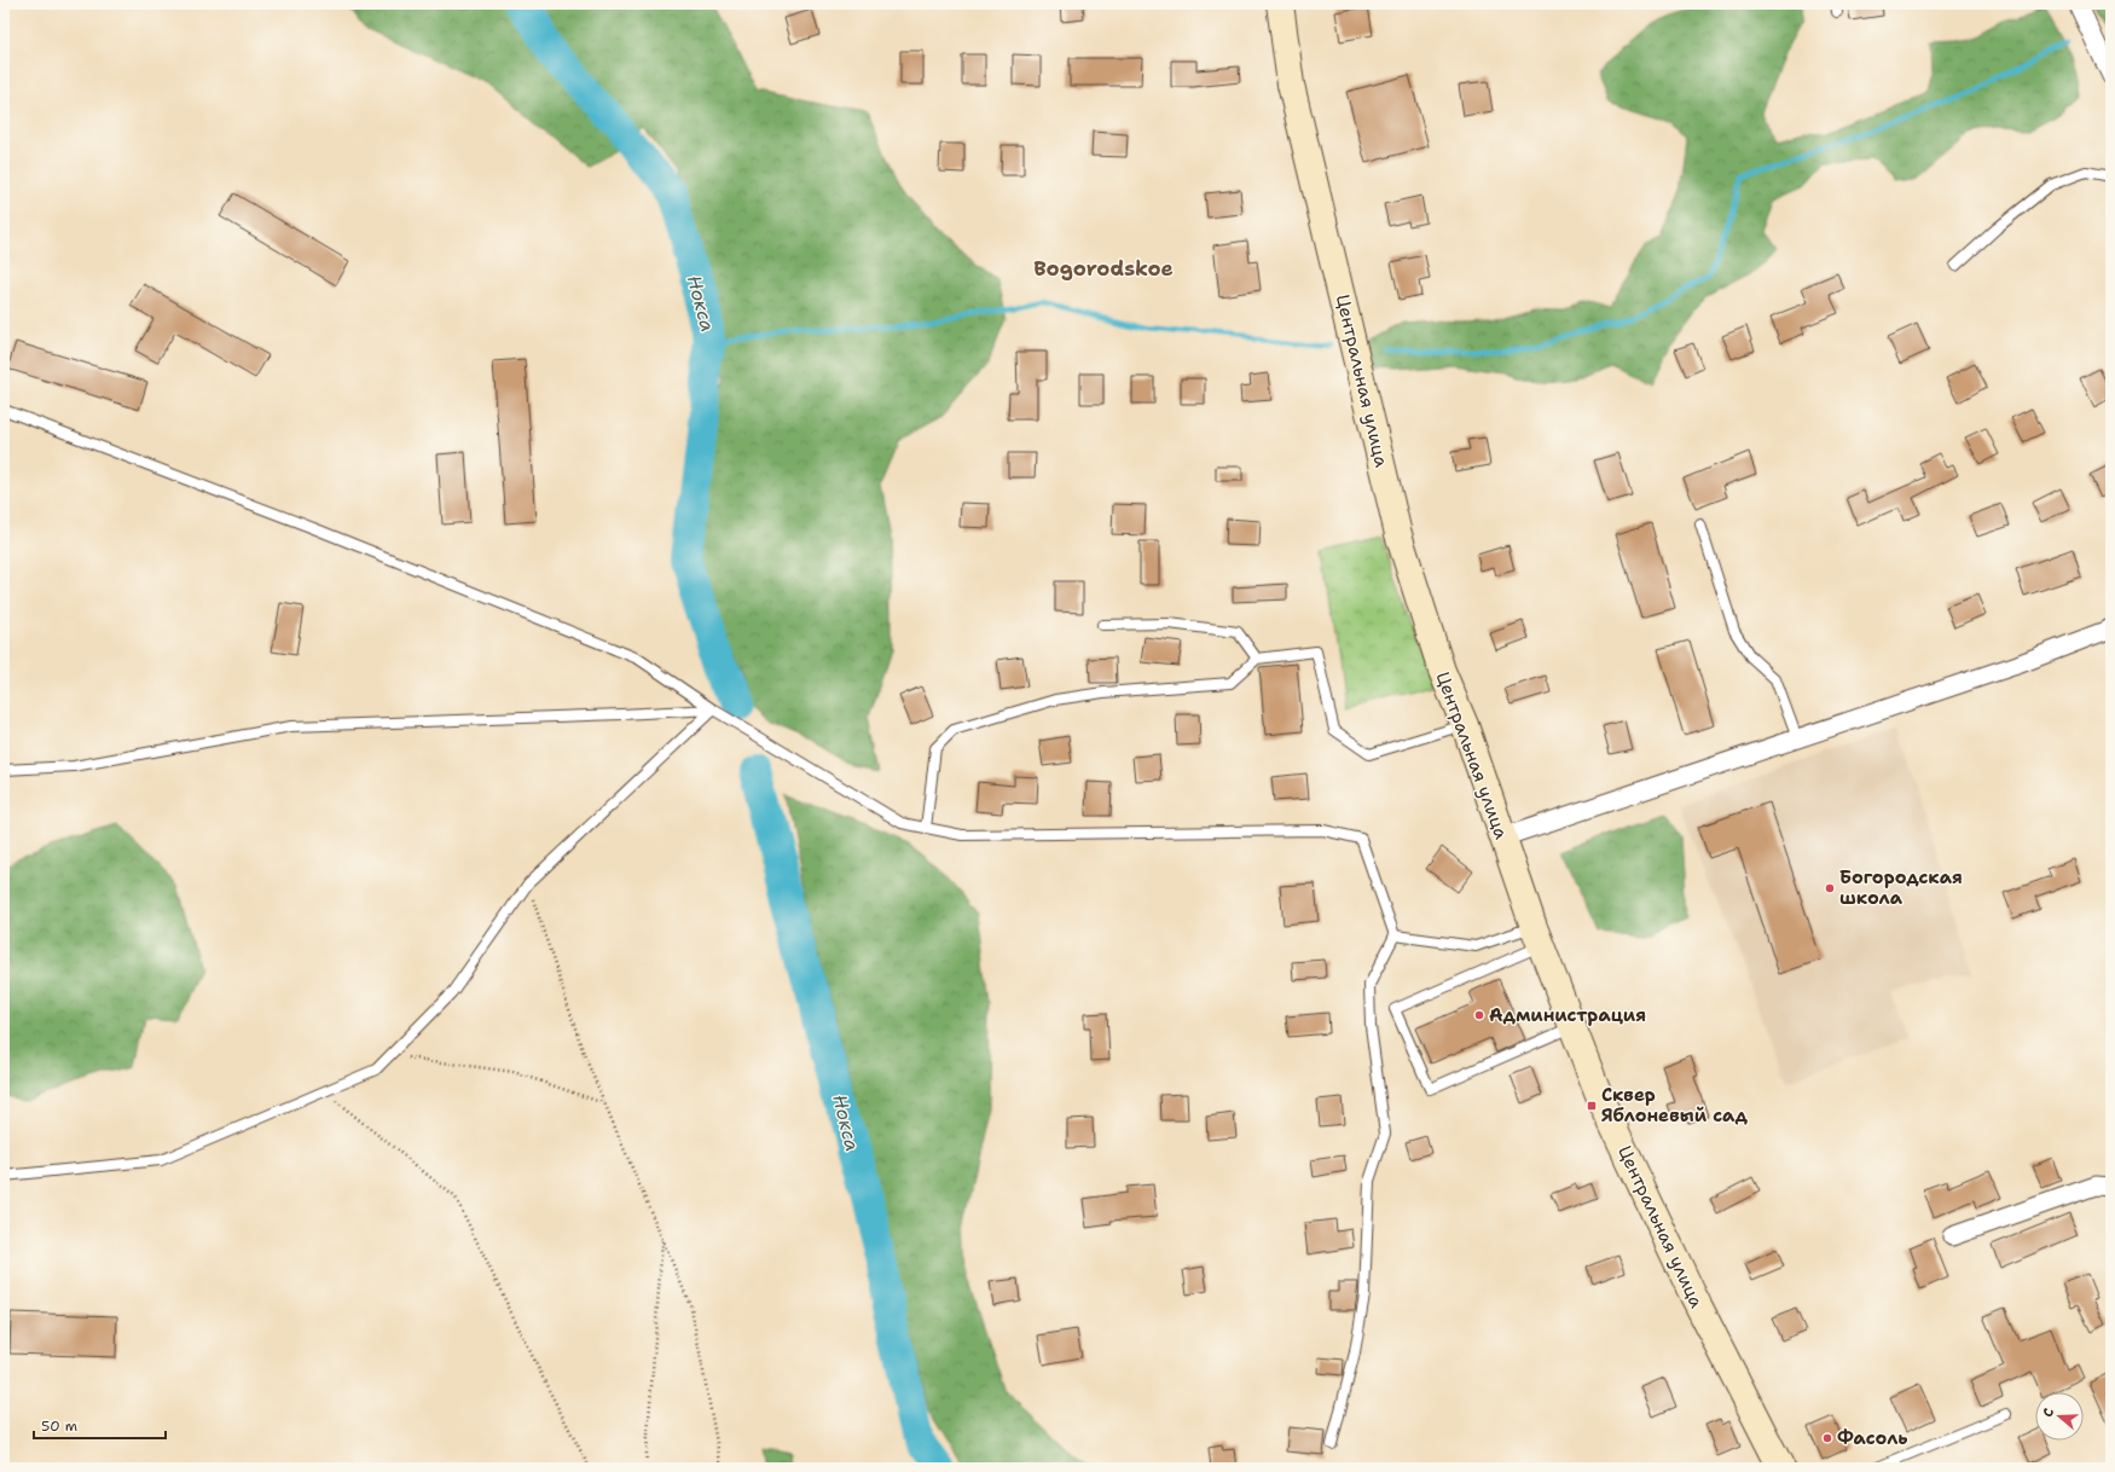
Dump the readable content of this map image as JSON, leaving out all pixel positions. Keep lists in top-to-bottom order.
{
  "streets": {
    "street": ["Центральная улица"]
  },
  "districts": ["Bogorodskoe"],
  "water": ["Нокса"],
  "places": {
    "other": ["Богородская школа", "Администрация", "Фасоль"],
    "transit": ["Сквер Яблоневый сад"]
  },
  "scale_bar": "50 m",
  "north": "left"
}
